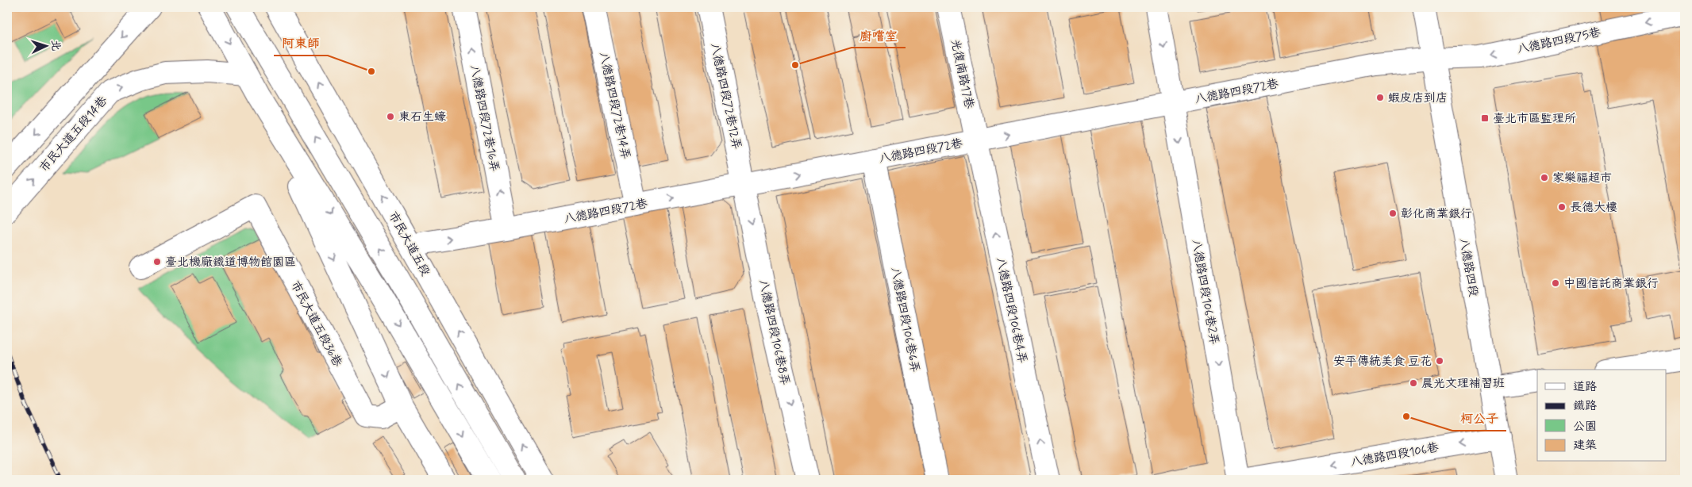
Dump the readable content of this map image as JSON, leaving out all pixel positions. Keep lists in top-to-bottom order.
{
  "streets": {
    "main road": [
      "八德路四段75巷",
      "光復南路17巷",
      "八德路四段72巷",
      "八德路四段72巷12弄",
      "八德路四段72巷14弄",
      "八德路四段72巷16弄",
      "市民大道五段14巷",
      "市民大道五段",
      "八德路四段",
      "八德路四段106巷2弄",
      "八德路四段106巷4弄",
      "八德路四段106巷6弄",
      "市民大道五段36巷",
      "八德路四段106巷8弄",
      "八德路四段106巷"
    ]
  },
  "crossings": [
    ["八德路四段75巷", "八德路四段72巷"],
    ["八德路四段75巷", "八德路四段"],
    ["光復南路17巷", "八德路四段72巷"],
    ["光復南路17巷", "八德路四段106巷4弄"],
    ["八德路四段72巷", "八德路四段72巷12弄"],
    ["八德路四段72巷", "八德路四段72巷14弄"],
    ["八德路四段72巷", "八德路四段72巷16弄"],
    ["八德路四段72巷", "市民大道五段"],
    ["八德路四段72巷", "八德路四段"],
    ["八德路四段72巷", "八德路四段106巷2弄"],
    ["八德路四段72巷", "八德路四段106巷4弄"],
    ["八德路四段72巷", "八德路四段106巷6弄"],
    ["八德路四段72巷", "八德路四段106巷8弄"],
    ["八德路四段72巷12弄", "八德路四段106巷8弄"],
    ["八德路四段", "八德路四段106巷"]
  ],
  "one_way": [
    "八德路四段75巷",
    "八德路四段72巷",
    "八德路四段106巷2弄",
    "八德路四段106巷4弄",
    "八德路四段106巷8弄",
    "八德路四段106巷"
  ],
  "places": {
    "other": [
      "廚嚐室",
      "阿東師",
      "蝦皮店到店",
      "東石生蠔",
      "家樂福超市",
      "長德大樓",
      "彰化商業銀行",
      "臺北機廠鐵道博物館園區",
      "中國信託商業銀行",
      "安平傳統美食 豆花",
      "晨光文理補習班",
      "柯公子"
    ],
    "transit": ["臺北市區監理所"]
  },
  "legend": [
    "道路",
    "鐵路",
    "公園",
    "建築"
  ],
  "north": "right"
}
